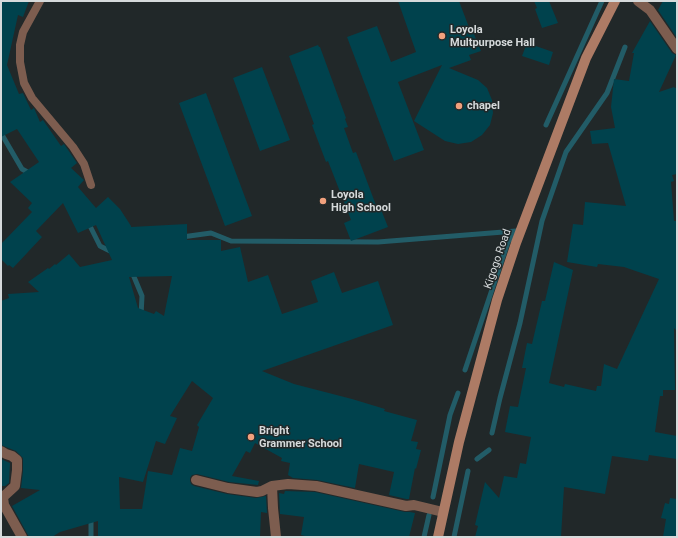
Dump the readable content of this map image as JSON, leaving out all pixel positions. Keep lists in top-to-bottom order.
{
  "streets": {
    "main road": ["Kigogo Road"]
  },
  "places": [
    "Loyola Multpurpose Hall",
    "chapel",
    "Loyola High School",
    "Bright Grammer School"
  ]
}
